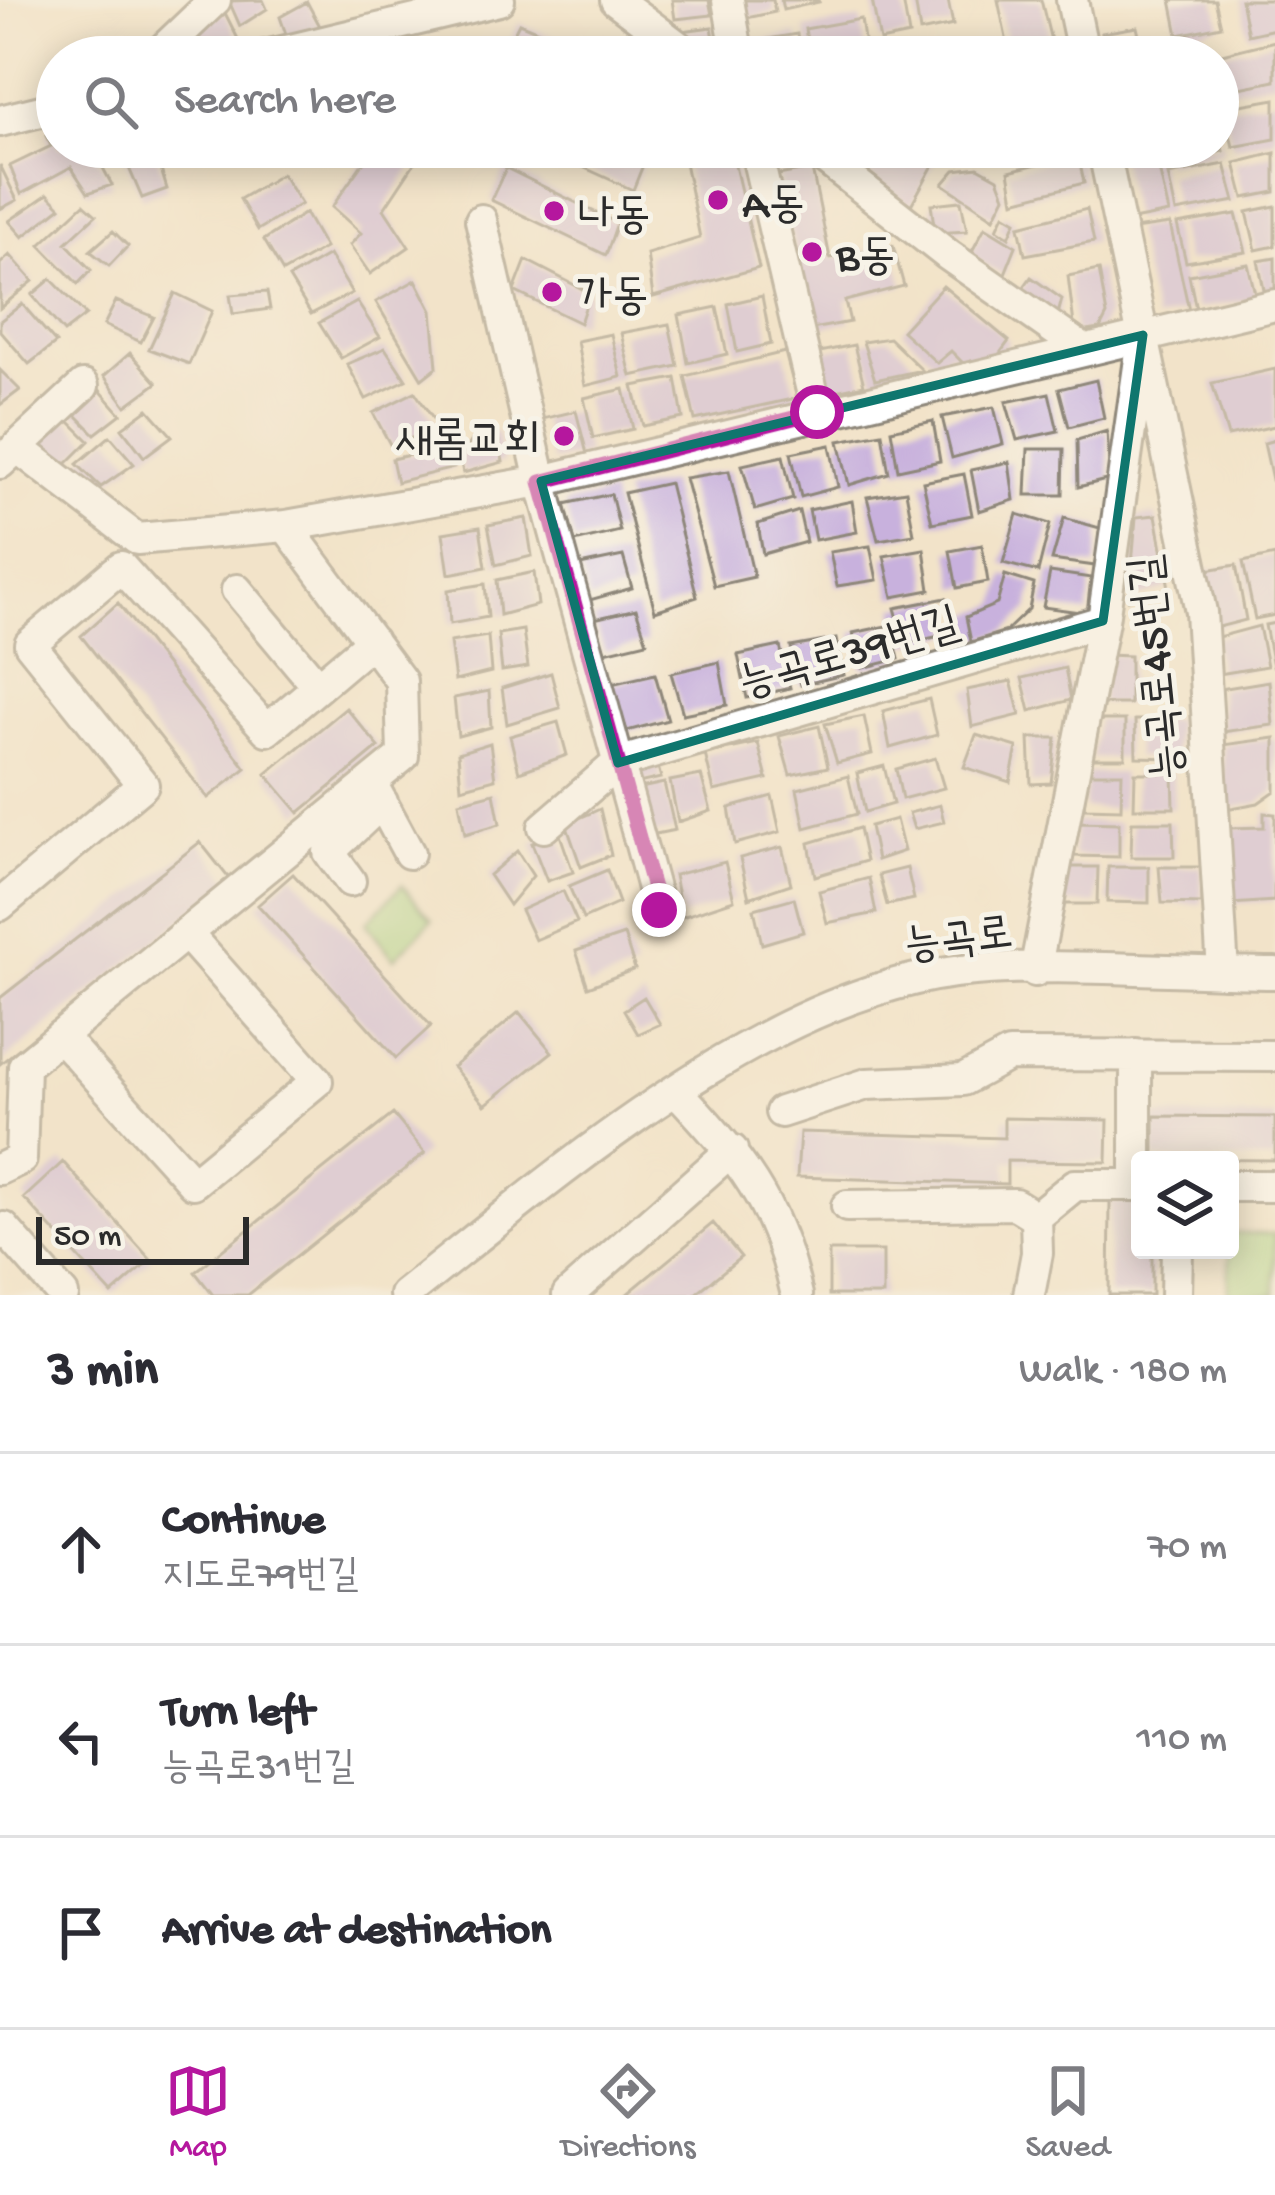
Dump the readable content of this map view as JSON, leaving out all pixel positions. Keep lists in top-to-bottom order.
{
  "streets": {
    "street": ["능곡로39번길", "능곡로45번길", "능곡로"]
  },
  "crossings": [
    ["능곡로45번길", "능곡로"]
  ],
  "places": [
    "A동",
    "나동",
    "B동",
    "가동",
    "새롬교회"
  ],
  "scale_bar": "50 m",
  "page": {
    "search": "Search here",
    "scale": "50 m",
    "heading": ["3 min", "Walk · 180 m"],
    "list": [
      ["Continue", "지도로79번길", "70 m"],
      ["Turn left", "능곡로31번길", "110 m"],
      "Arrive at destination"
    ],
    "nav": ["Map", "Directions", "Saved"]
  }
}
